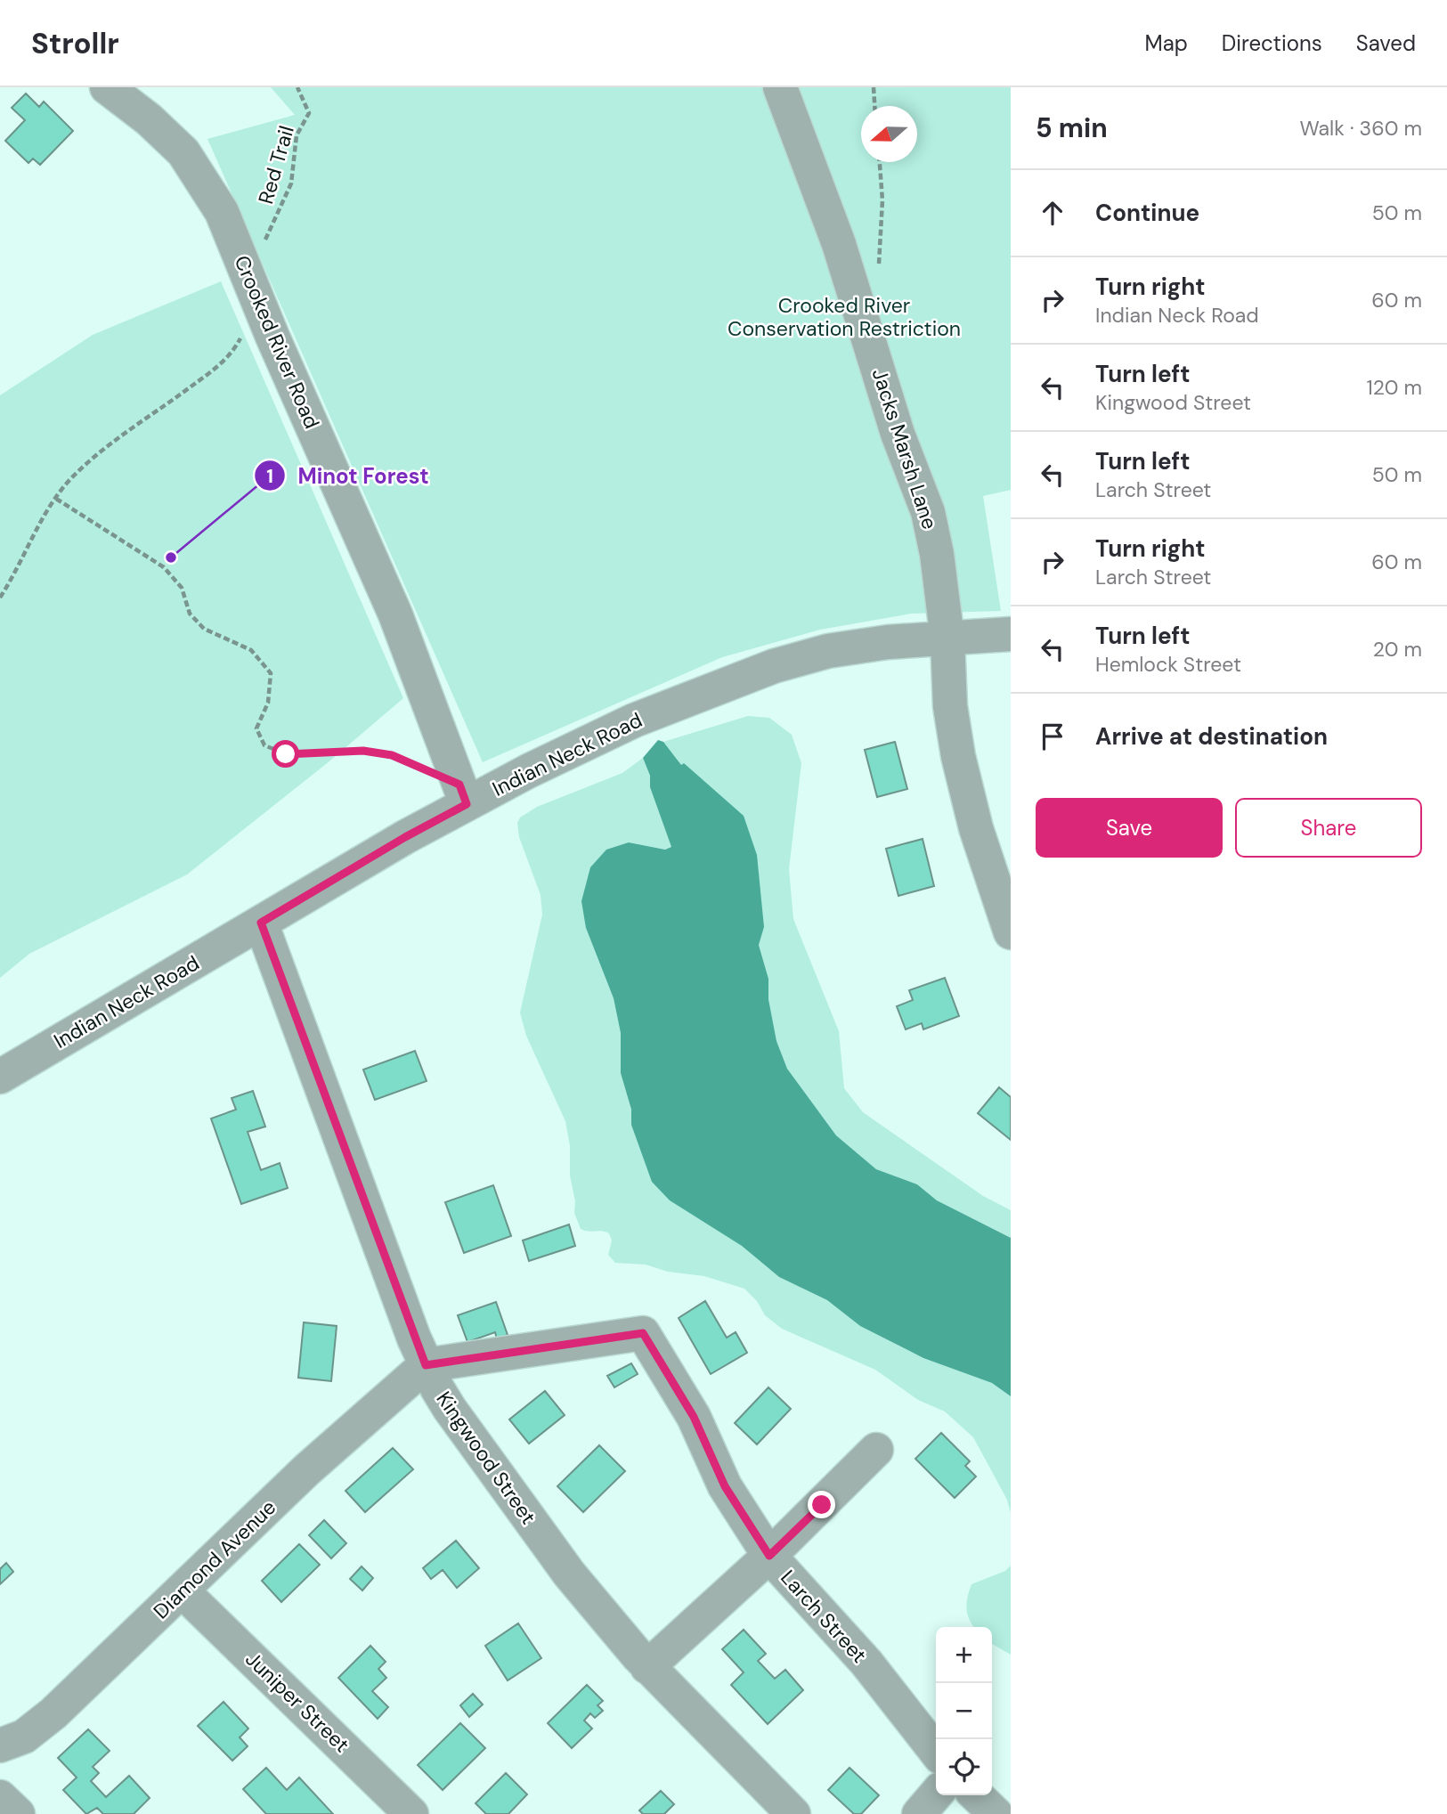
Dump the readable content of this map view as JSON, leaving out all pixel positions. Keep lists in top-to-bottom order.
{
  "streets": {
    "street": [
      "Crooked River Road",
      "Jacks Marsh Lane",
      "Indian Neck Road",
      "Kingwood Street",
      "Diamond Avenue",
      "Larch Street",
      "Juniper Street"
    ],
    "path": ["Red Trail"]
  },
  "crossings": [
    ["Red Trail", "Crooked River Road"],
    ["Crooked River Road", "Indian Neck Road"],
    ["Jacks Marsh Lane", "Indian Neck Road"],
    ["Indian Neck Road", "Kingwood Street"],
    ["Kingwood Street", "Diamond Avenue"],
    ["Kingwood Street", "Larch Street"],
    ["Diamond Avenue", "Larch Street"],
    ["Diamond Avenue", "Juniper Street"]
  ],
  "parks": ["Crooked River Conservation Restriction"],
  "places": ["Minot Forest"],
  "north": "left",
  "page": {
    "header": "Strollr",
    "nav": ["Map", "Directions", "Saved"],
    "heading": ["5 min", "Walk · 360 m"],
    "list": [
      ["Continue", "50 m"],
      ["Turn right", "Indian Neck Road", "60 m"],
      ["Turn left", "Kingwood Street", "120 m"],
      ["Turn left", "Larch Street", "50 m"],
      ["Turn right", "Larch Street", "60 m"],
      ["Turn left", "Hemlock Street", "20 m"],
      "Arrive at destination"
    ],
    "buttons": ["Save", "Share"],
    "map_buttons": ["+", "−"]
  }
}
